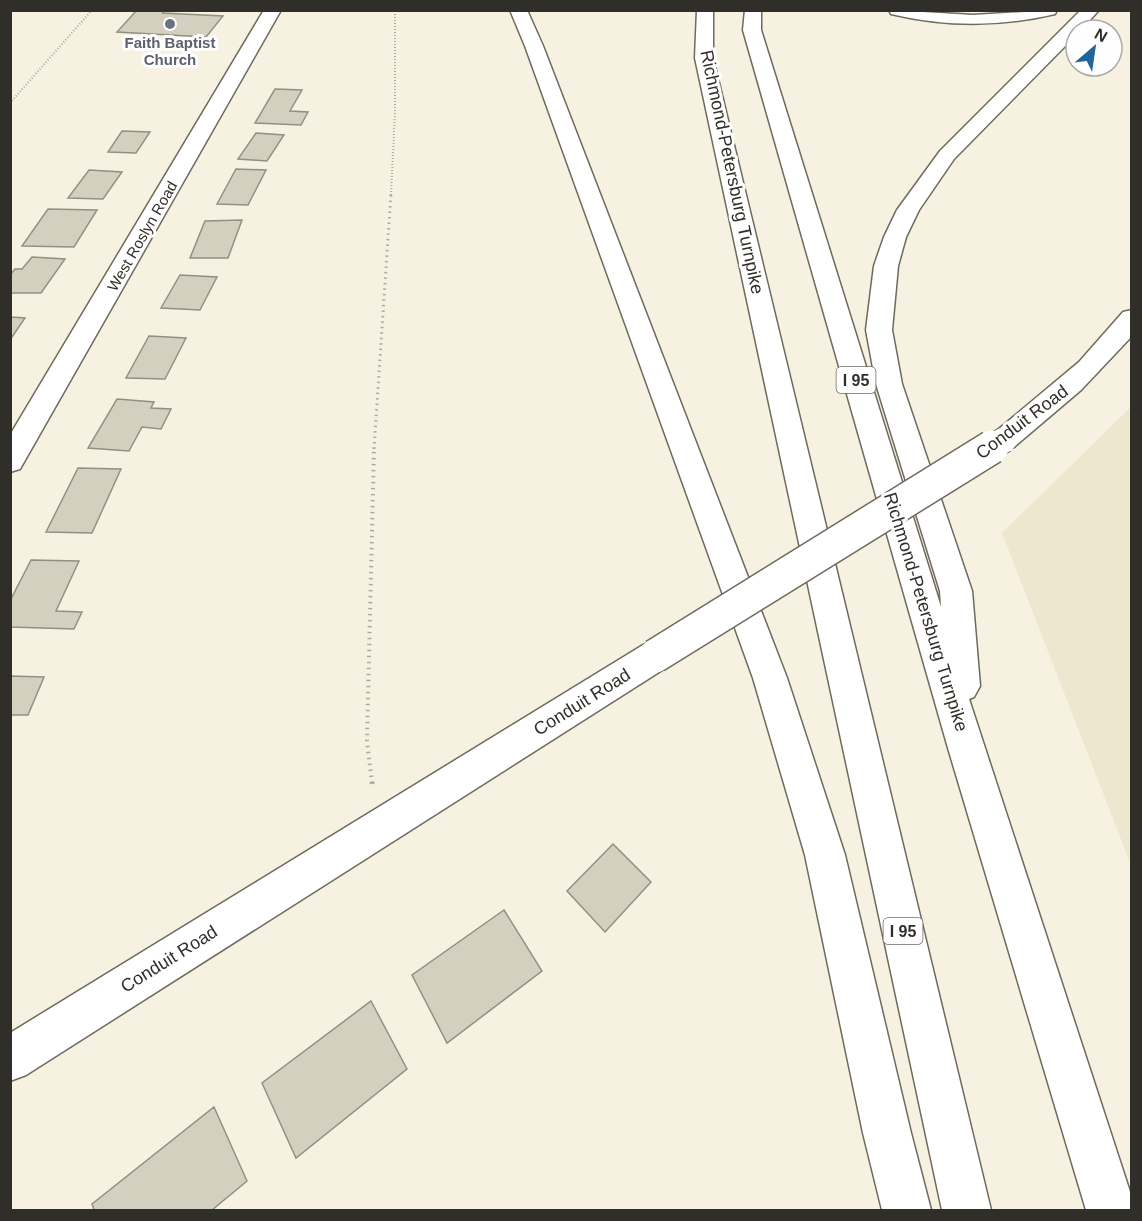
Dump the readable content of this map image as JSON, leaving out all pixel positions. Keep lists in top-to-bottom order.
{
  "streets": {
    "main road": [
      "Richmond-Petersburg Turnpike",
      "West Roslyn Road",
      "I 95",
      "Conduit Road"
    ]
  },
  "places": ["Faith Baptist Church"],
  "north": "top right"
}
